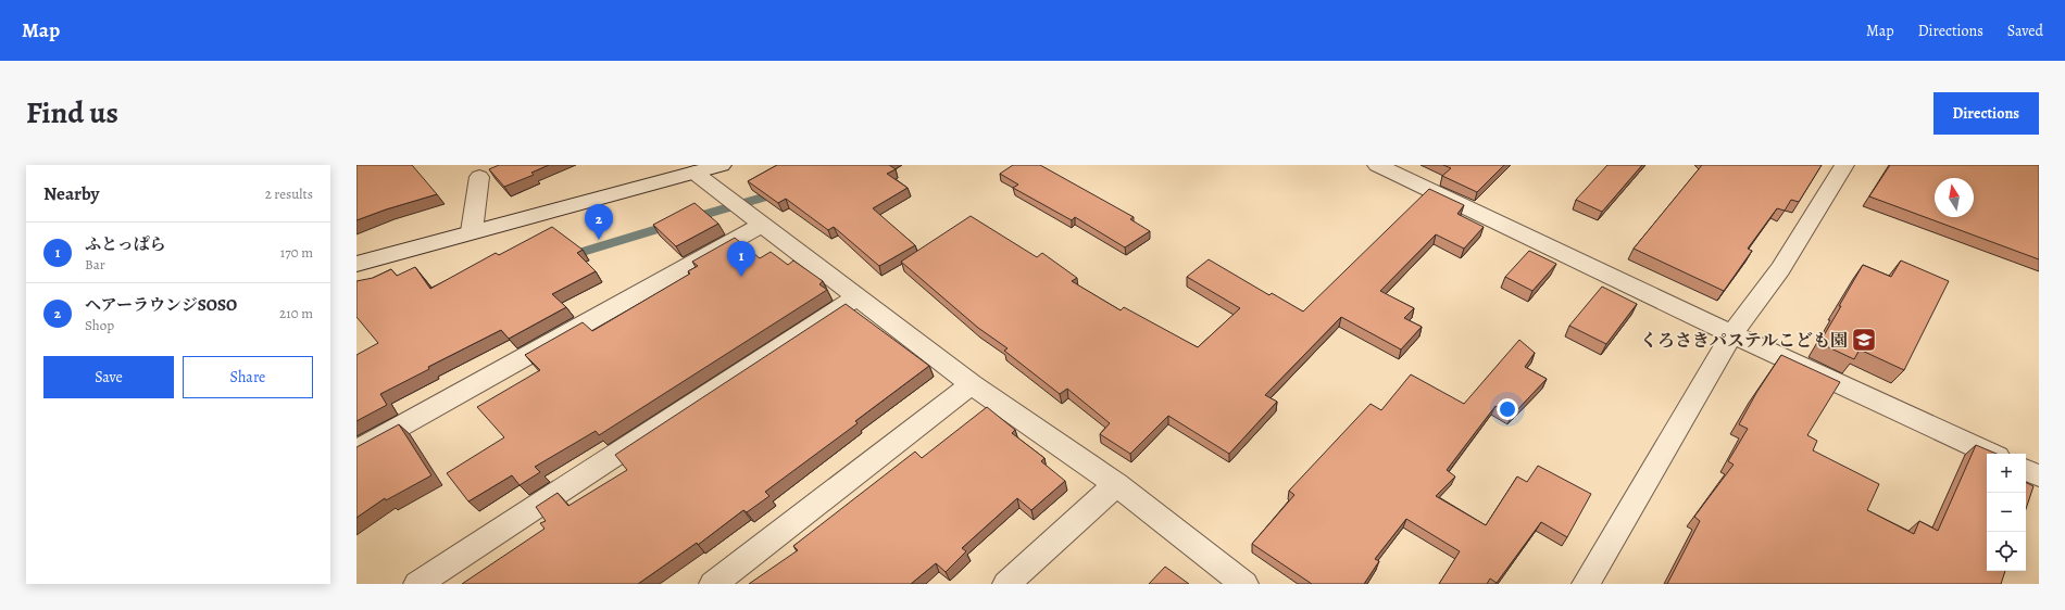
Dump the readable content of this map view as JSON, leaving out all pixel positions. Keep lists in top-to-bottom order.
{
  "places": {
    "school or university": ["くろさきパステルこども園"]
  },
  "north": "top",
  "page": {
    "header": "Map",
    "nav": ["Map", "Directions", "Saved"],
    "title": "Find us",
    "buttons": [
      "Directions",
      ["Save", "Share"]
    ],
    "heading": ["Nearby", "2 results"],
    "pins": ["2", "1"],
    "list": [
      {
        "mark": "1",
        "name": "ふとっぱら",
        "note": "Bar",
        "value": "170 m"
      },
      {
        "mark": "2",
        "name": "ヘアーラウンジSOSO",
        "note": "Shop",
        "value": "210 m"
      }
    ],
    "map_buttons": ["+", "−"]
  }
}
